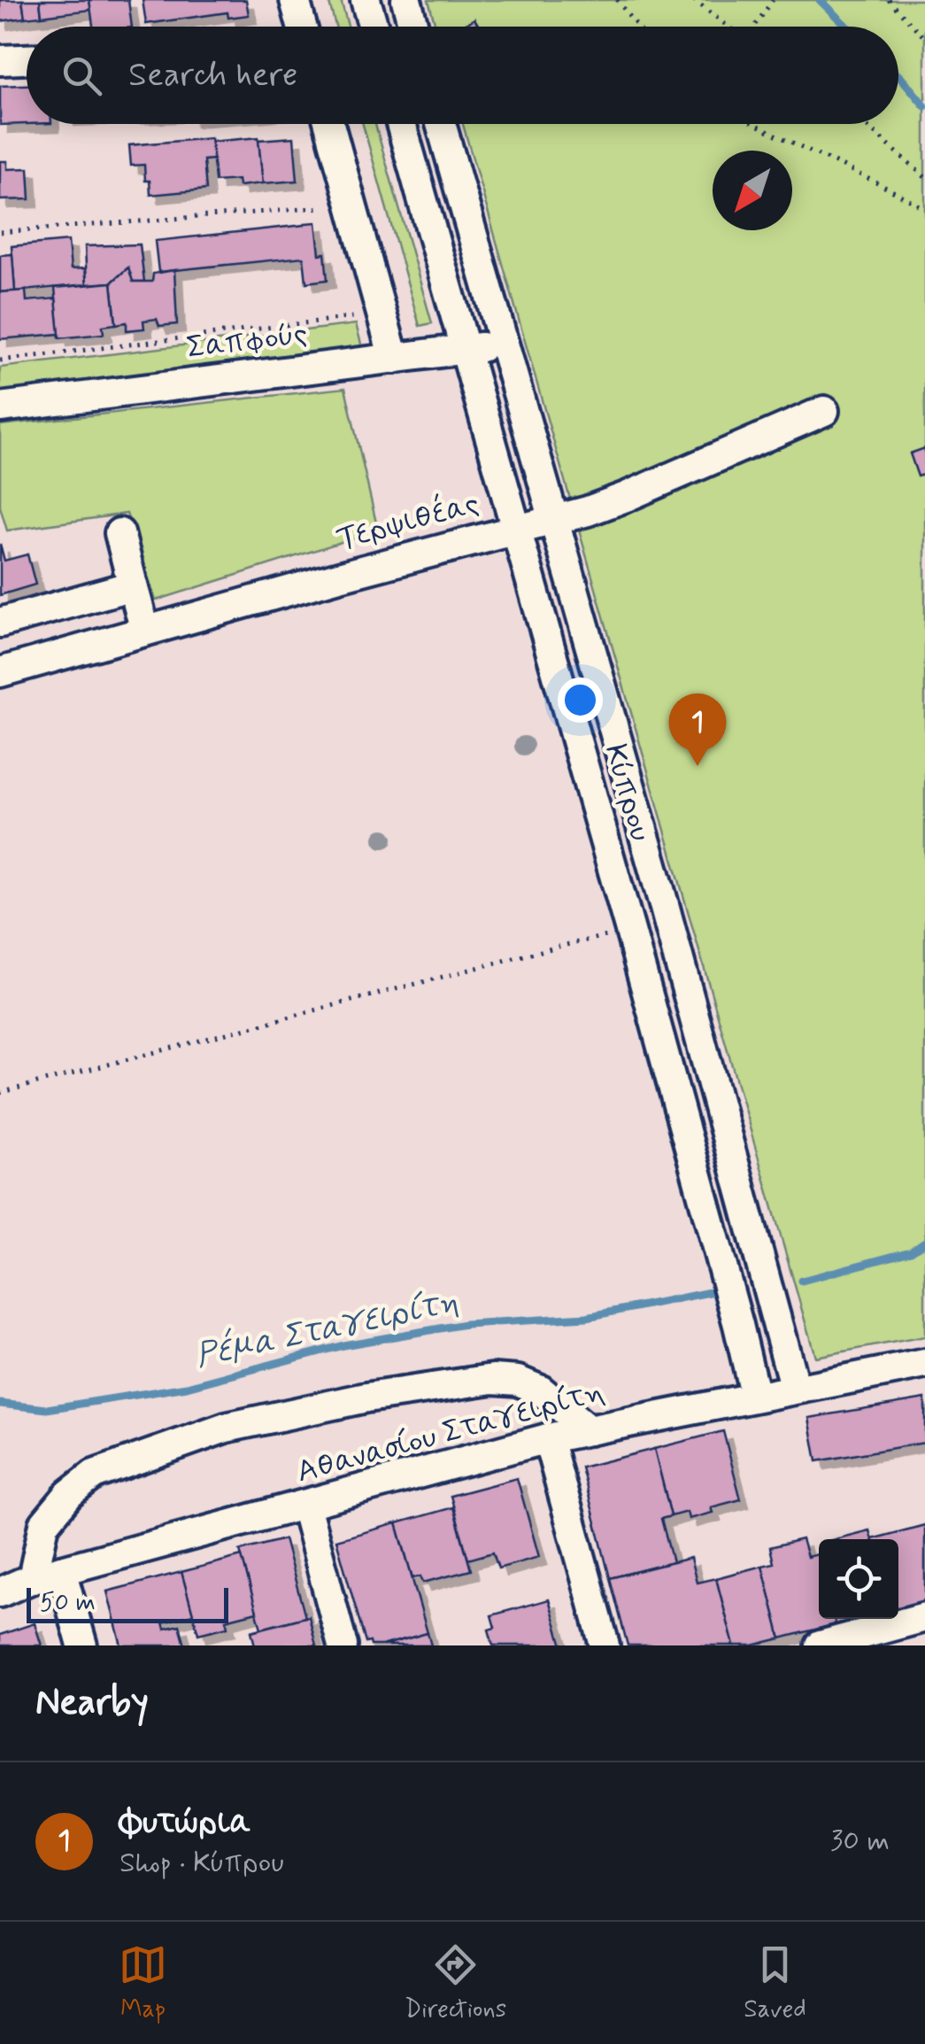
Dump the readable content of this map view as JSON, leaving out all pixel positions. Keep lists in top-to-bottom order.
{
  "streets": {
    "street": [
      "Σαπφούς",
      "Τερψιθέας",
      "Κύπρου",
      "Αθανασίου Σταγειρίτη"
    ]
  },
  "crossings": [
    ["Σαπφούς", "Κύπρου"],
    ["Τερψιθέας", "Κύπρου"],
    ["Κύπρου", "Αθανασίου Σταγειρίτη"]
  ],
  "water": ["Ρέμα Σταγειρίτη"],
  "scale_bar": "50 m",
  "north": "bottom left",
  "page": {
    "search": "Search here",
    "pins": "1",
    "scale": "50 m",
    "heading": "Nearby",
    "list": [
      {
        "mark": "1",
        "name": "Φυτώρια",
        "note": "Shop · Κύπρου",
        "value": "30 m"
      }
    ],
    "nav": ["Map", "Directions", "Saved"]
  }
}
